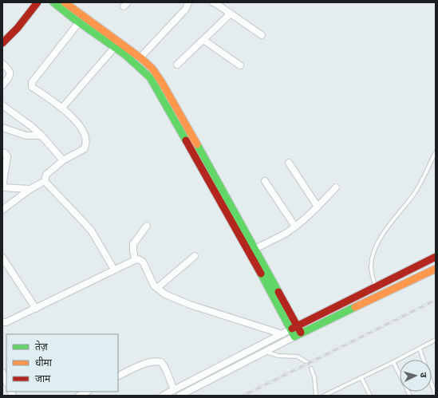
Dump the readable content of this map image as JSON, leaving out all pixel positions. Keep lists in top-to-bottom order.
{
  "legend": ["तेज़", "धीमा", "जाम"],
  "north": "right"
}
